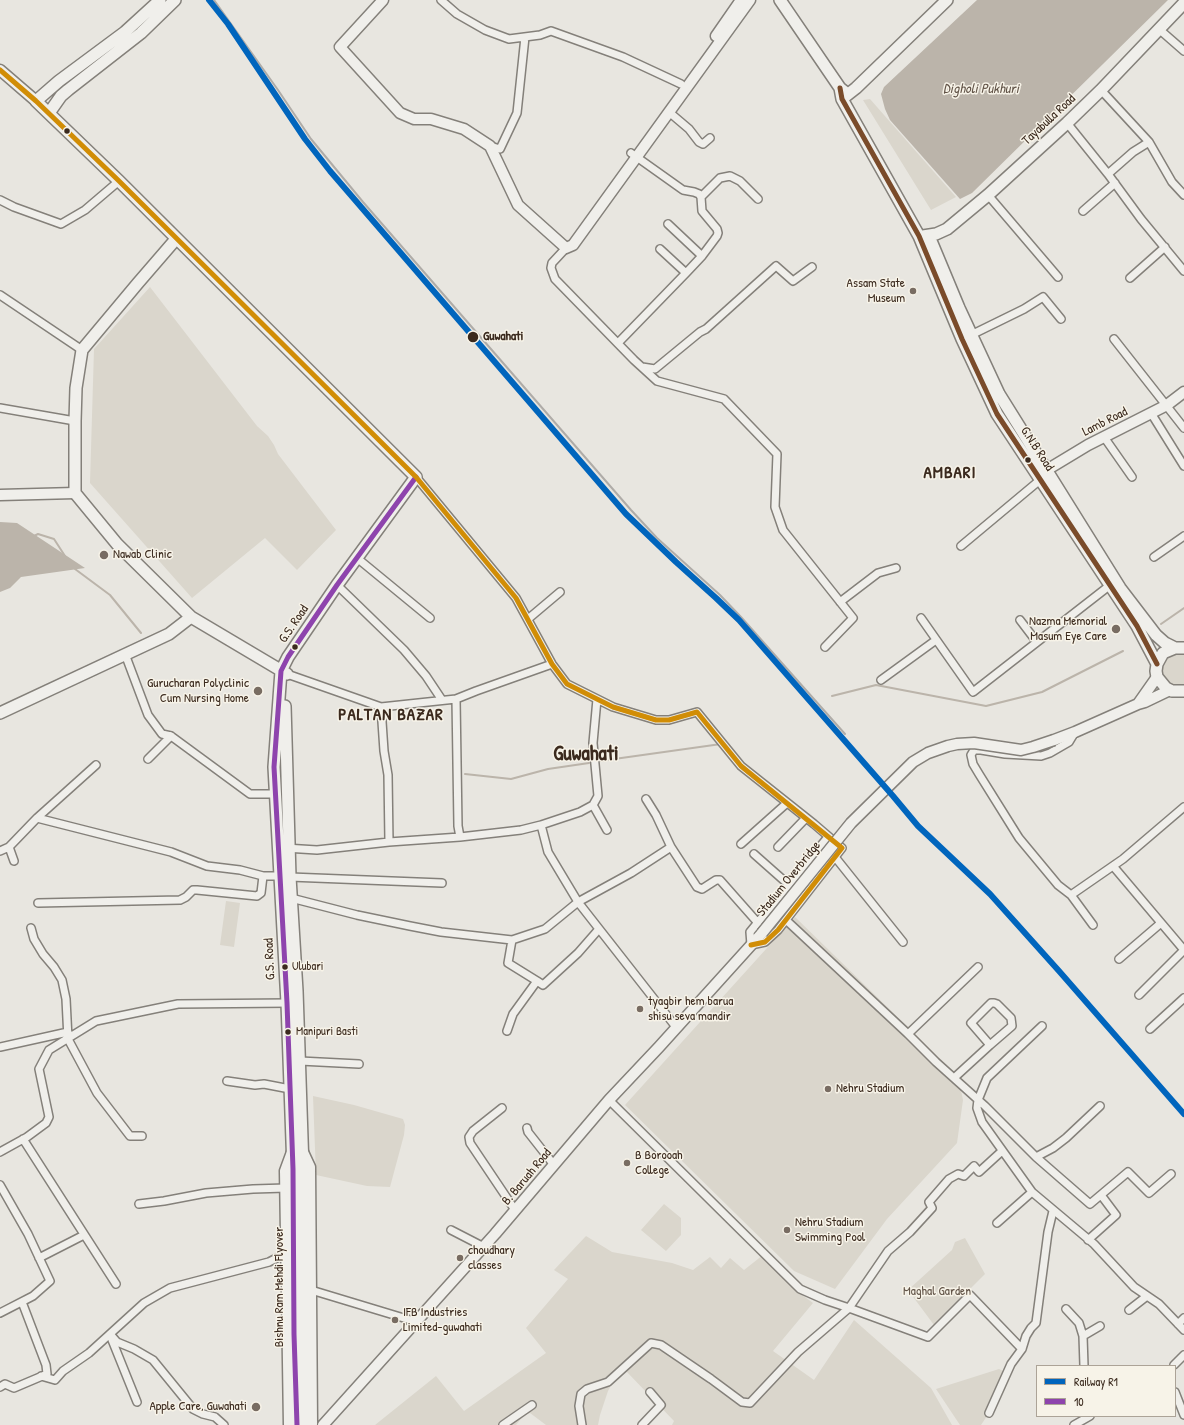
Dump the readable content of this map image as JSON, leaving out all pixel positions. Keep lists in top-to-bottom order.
{
  "streets": {
    "main road": [
      "Tayabulla Road",
      "G.N.B Road",
      "G.S. Road",
      "Bishnu Ram Mehdi Flyover"
    ],
    "street": ["Lamb Road", "Stadium Overbridge", "B. Baruah Road"]
  },
  "crossings": [
    ["Tayabulla Road", "G.N.B Road"],
    ["Lamb Road", "G.N.B Road"],
    ["G.S. Road", "Bishnu Ram Mehdi Flyover"],
    ["Stadium Overbridge", "B. Baruah Road"]
  ],
  "districts": ["AMBARI", "PALTAN BAZAR", "Guwahati"],
  "water": ["Digholi Pukhuri"],
  "parks": ["Maghal Garden"],
  "places": [
    "Assam State Museum",
    "Guwahati",
    "Nawab Clinic",
    "Nazma Memorial Masum Eye Care",
    "Gurucharan Polyclinic Cum Nursing Home",
    "Ulubari",
    "tyagbir hem barua shisu seva mandir",
    "Manipuri Basti",
    "Nehru Stadium",
    "B Borooah College",
    "Nehru Stadium Swimming Pool",
    "choudhary classes",
    "IFB Industries Limited-guwahati",
    "Apple Care, Guwahati"
  ],
  "lines": ["rail line R1", "transit line 10"],
  "legend": ["Railway R1", "10"]
}
